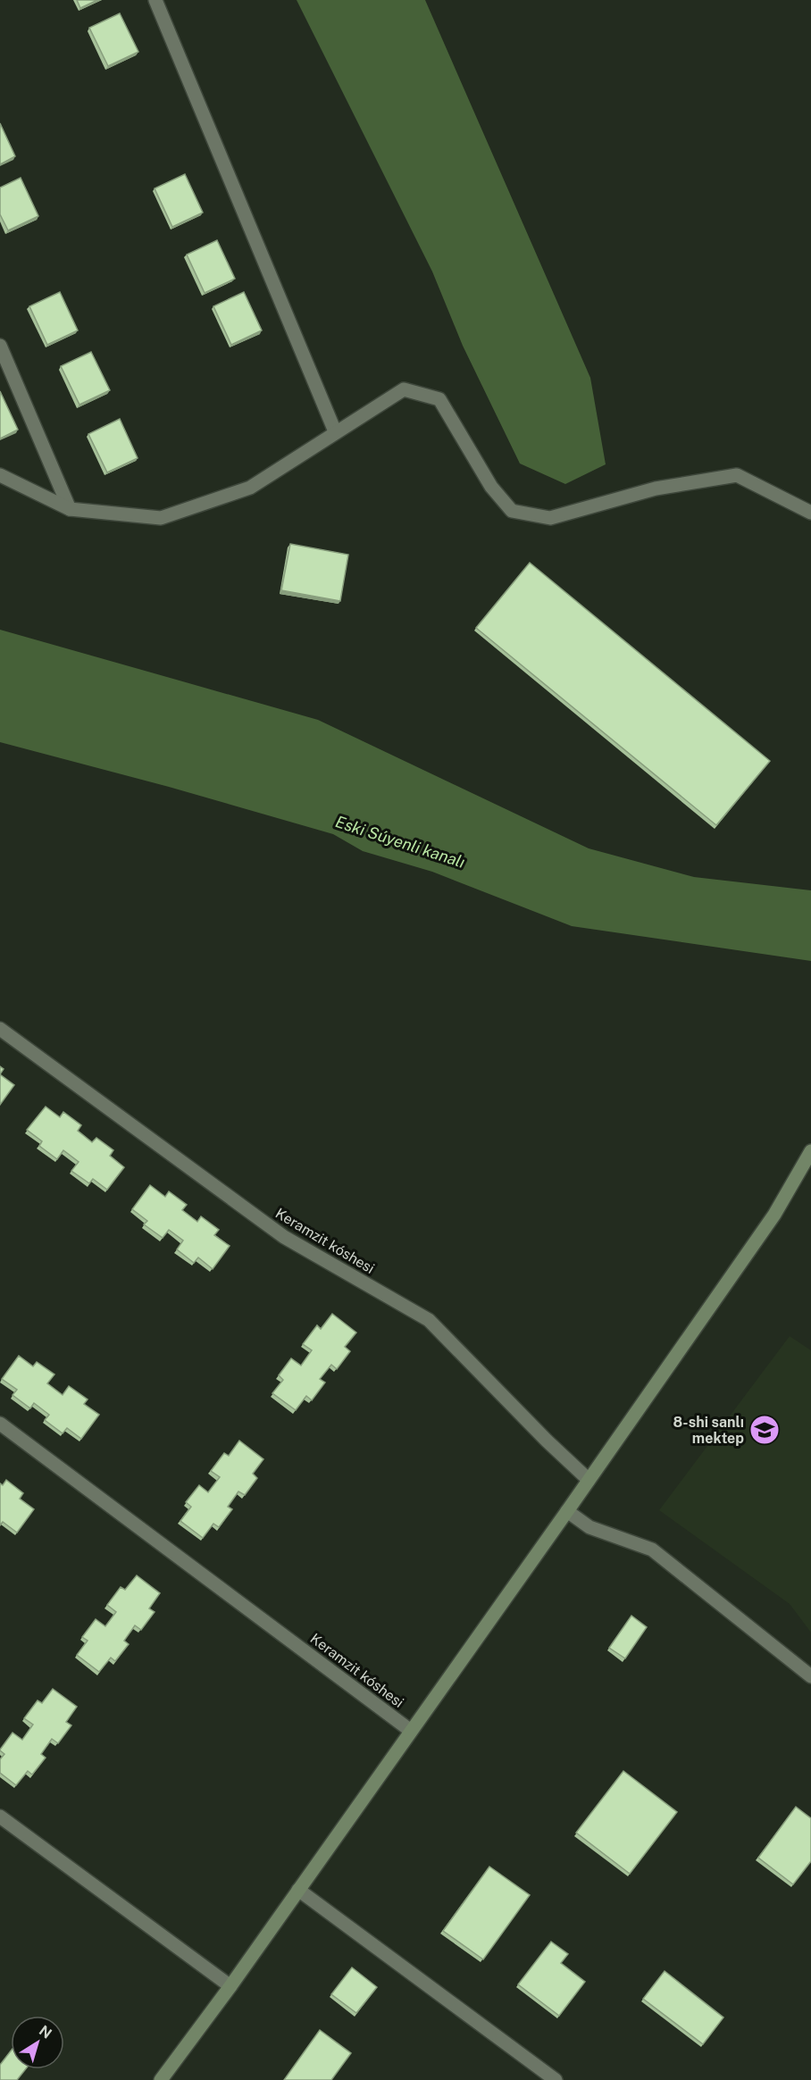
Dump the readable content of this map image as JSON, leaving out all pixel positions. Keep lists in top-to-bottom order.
{
  "streets": {
    "street": ["Keramzit kóshesi"]
  },
  "water": ["Eski Súyenli kanalı"],
  "places": {
    "school or university": ["8-shi sanlı mektep"]
  },
  "north": "top right"
}
